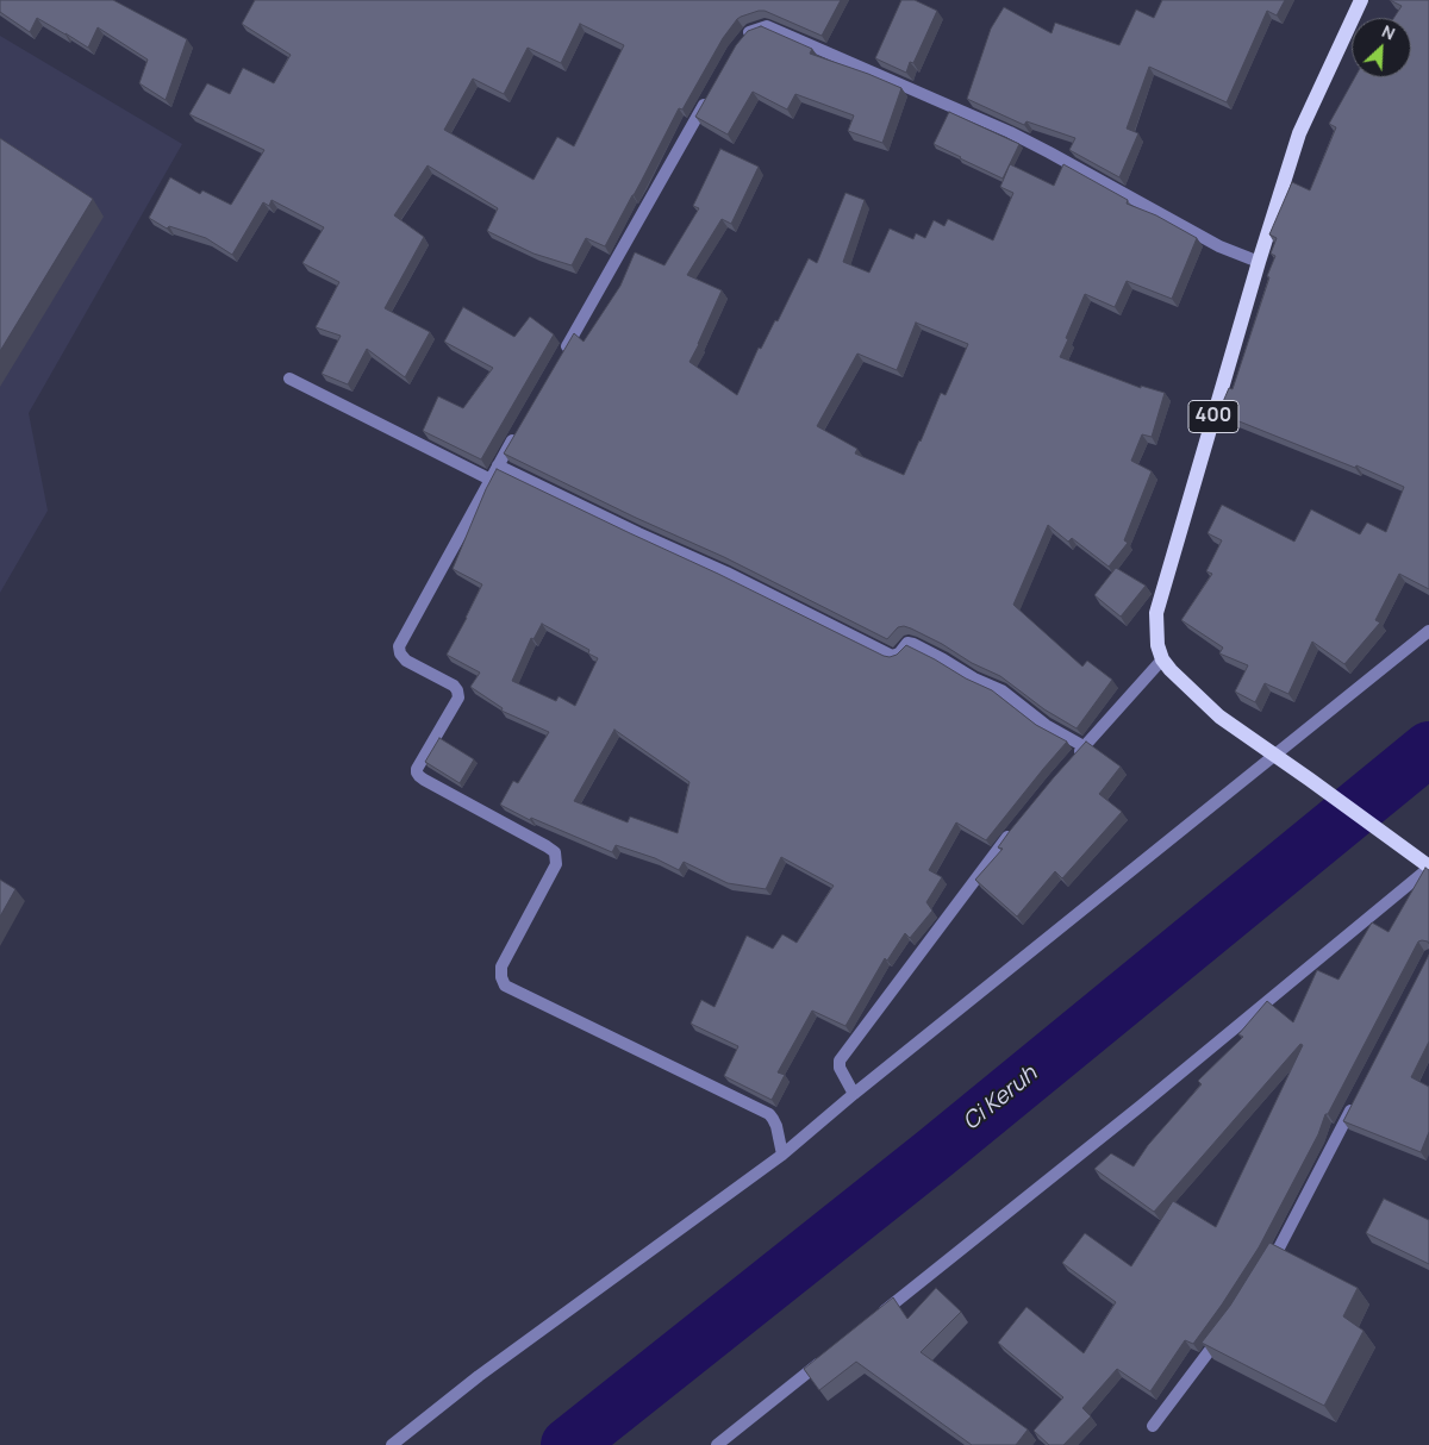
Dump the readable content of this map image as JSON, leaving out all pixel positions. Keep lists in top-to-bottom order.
{
  "streets": {
    "main road": ["400"]
  },
  "water": ["Ci Keruh"],
  "north": "top right"
}
